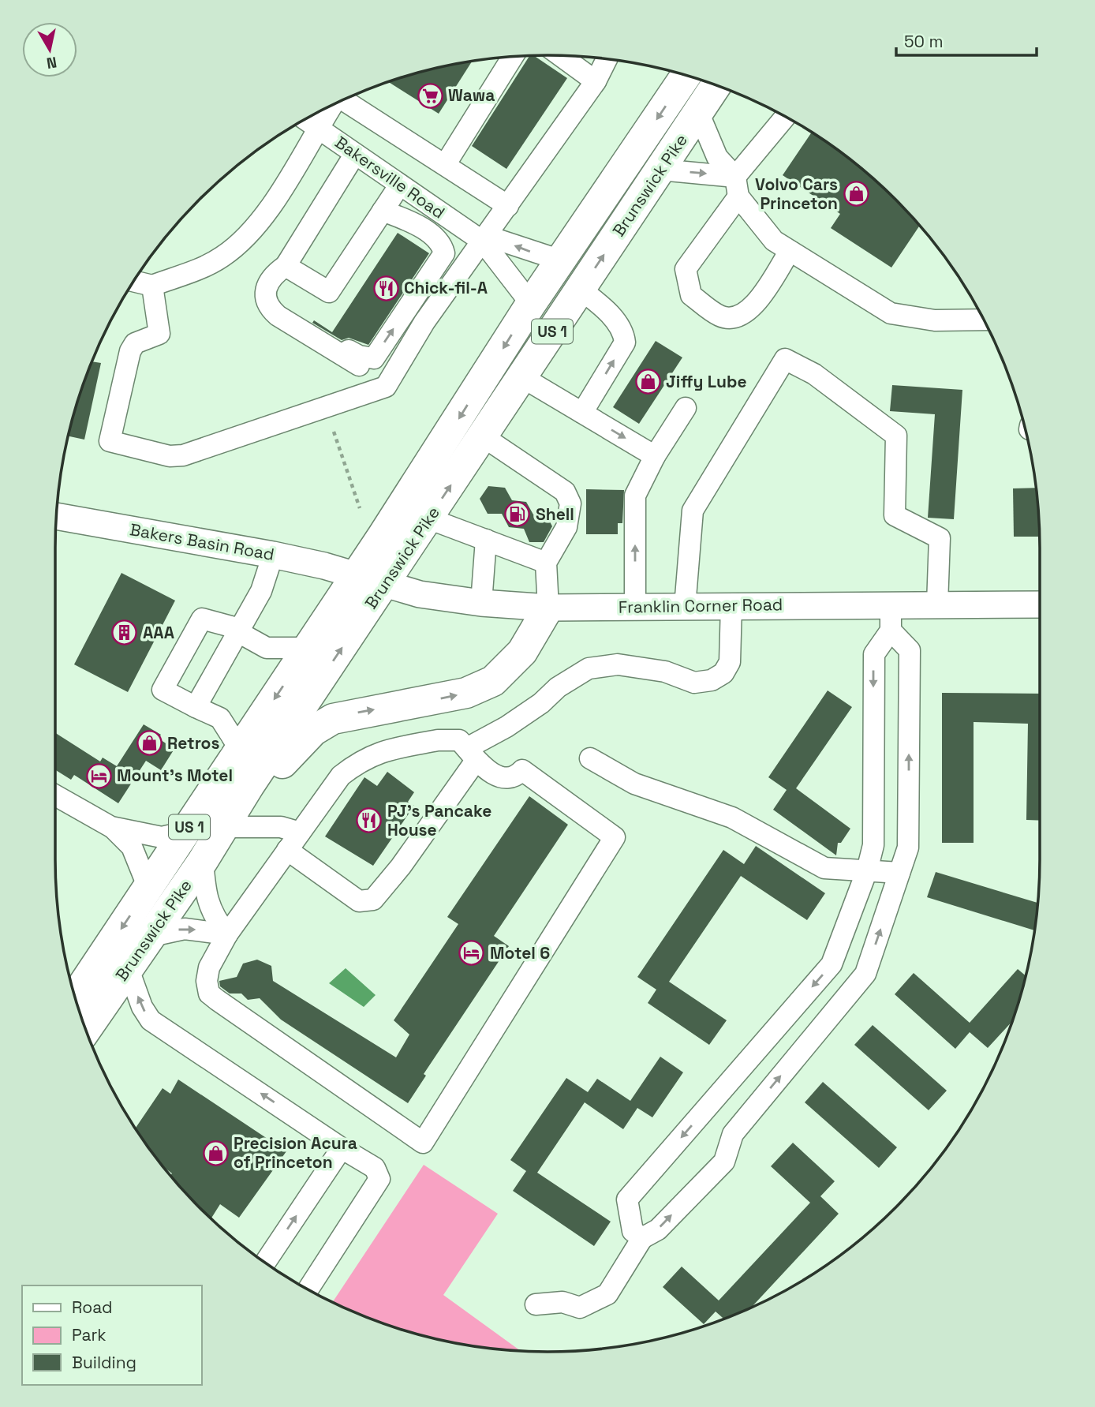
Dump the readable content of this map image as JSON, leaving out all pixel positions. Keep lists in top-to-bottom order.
{
  "streets": {
    "highway": ["Brunswick Pike", "US 1"],
    "main road": ["Bakers Basin Road", "Franklin Corner Road"],
    "street": ["Bakersville Road"]
  },
  "crossings": [
    ["Brunswick Pike", "Bakers Basin Road"],
    ["Brunswick Pike", "Franklin Corner Road"],
    ["Bakers Basin Road", "Franklin Corner Road"]
  ],
  "places": {
    "supermarket": ["Wawa"],
    "shop": [
      "Volvo Cars Princeton",
      "Jiffy Lube",
      "Retros",
      "Precision Acura of Princeton"
    ],
    "restaurant": ["Chick-fil-A", "PJ's Pancake House"],
    "fuel station": ["Shell"],
    "building": ["AAA"],
    "hotel": ["Mount's Motel", "Motel 6"]
  },
  "legend": ["Road", "Park", "Building"],
  "scale_bar": "50 m",
  "north": "bottom"
}
